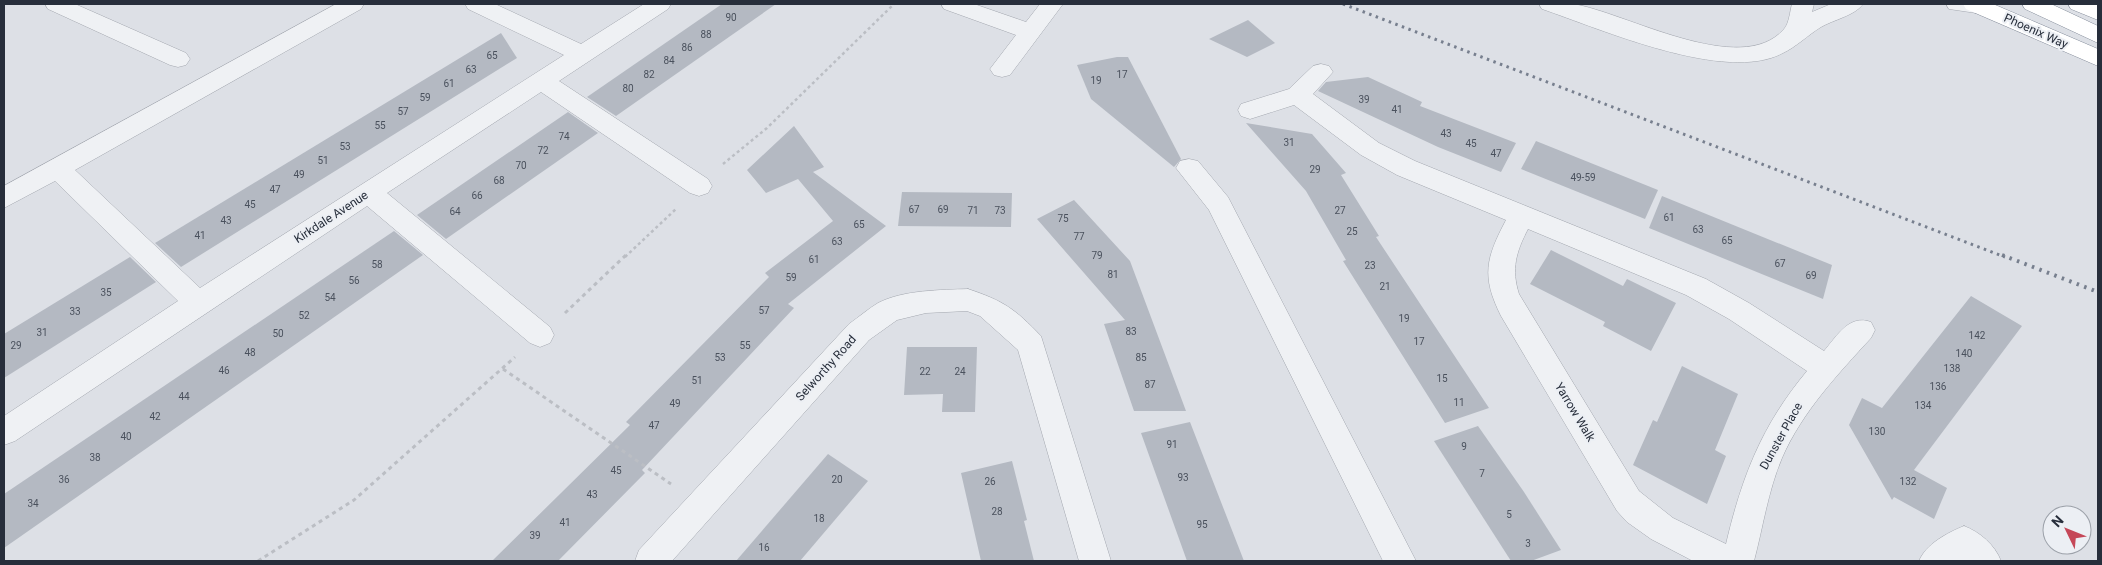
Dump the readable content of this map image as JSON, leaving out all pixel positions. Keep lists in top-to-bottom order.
{
  "streets": {
    "highway": ["Phoenix Way"],
    "street": [
      "Kirkdale Avenue",
      "Selworthy Road",
      "Yarrow Walk",
      "Dunster Place"
    ]
  },
  "house_numbers": [
    "90",
    "88",
    "86",
    "65",
    "84",
    "63",
    "82",
    "17",
    "19",
    "61",
    "80",
    "59",
    "39",
    "41",
    "57",
    "55",
    "43",
    "74",
    "31",
    "45",
    "53",
    "72",
    "47",
    "51",
    "70",
    "29",
    "49",
    "49-59",
    "68",
    "47",
    "66",
    "45",
    "67",
    "69",
    "71",
    "73",
    "27",
    "64",
    "61",
    "75",
    "43",
    "65",
    "63",
    "25",
    "41",
    "77",
    "65",
    "63",
    "79",
    "61",
    "67",
    "58",
    "23",
    "81",
    "69",
    "59",
    "56",
    "21",
    "35",
    "54",
    "57",
    "33",
    "52",
    "19",
    "83",
    "31",
    "50",
    "142",
    "17",
    "29",
    "55",
    "48",
    "140",
    "53",
    "85",
    "138",
    "46",
    "22",
    "24",
    "15",
    "51",
    "87",
    "136",
    "44",
    "11",
    "49",
    "134",
    "42",
    "47",
    "130",
    "40",
    "91",
    "9",
    "38",
    "45",
    "7",
    "93",
    "36",
    "20",
    "26",
    "132",
    "43",
    "34",
    "28",
    "5",
    "18",
    "41",
    "95",
    "39",
    "3",
    "16"
  ],
  "north": "top left"
}
